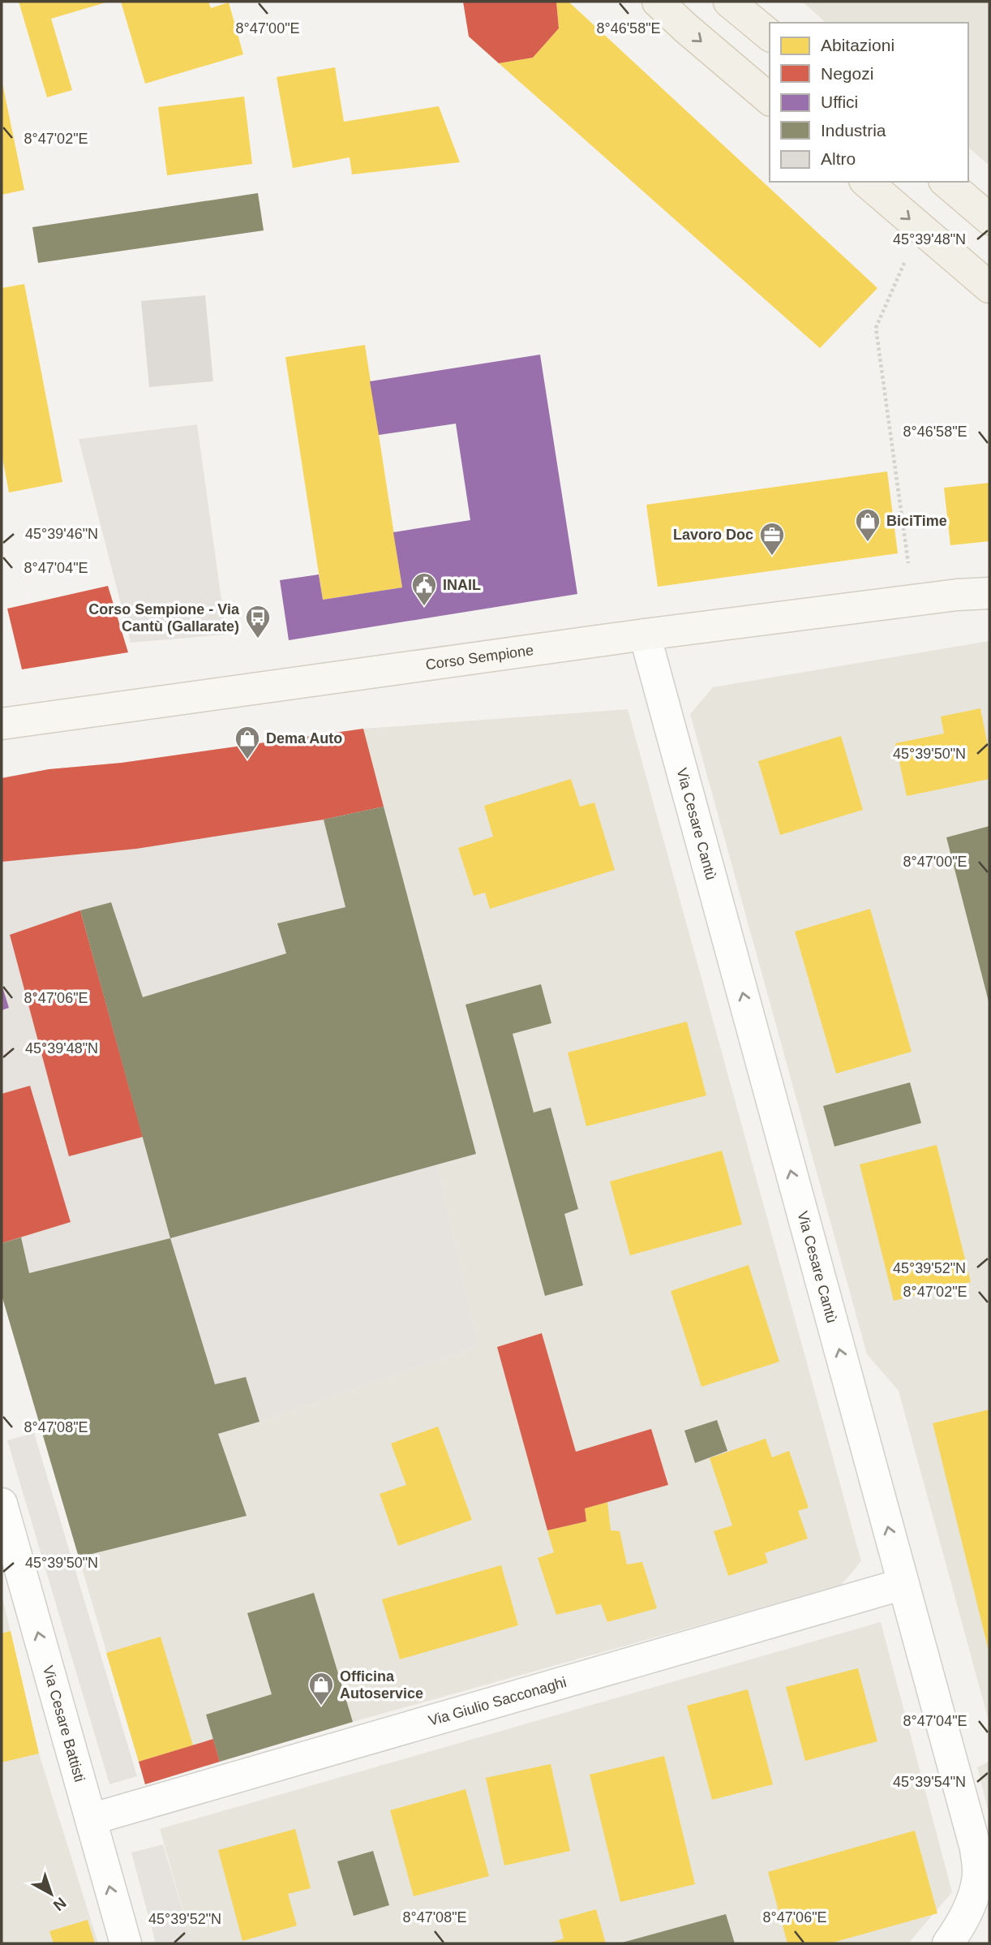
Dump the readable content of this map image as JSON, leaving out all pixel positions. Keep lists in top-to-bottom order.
{
  "streets": {
    "street": [
      "Corso Sempione",
      "Via Cesare Cantù",
      "Via Giulio Sacconaghi",
      "Via Cesare Battisti"
    ]
  },
  "crossings": [
    ["Corso Sempione", "Via Cesare Cantù"],
    ["Via Cesare Cantù", "Via Giulio Sacconaghi"],
    ["Via Giulio Sacconaghi", "Via Cesare Battisti"]
  ],
  "one_way": ["Via Cesare Cantù", "Via Cesare Battisti"],
  "places": {
    "shop": ["BiciTime", "Dema Auto", "Officina Autoservice"],
    "office": ["Lavoro Doc"],
    "public building": ["INAIL"],
    "bus stop": ["Corso Sempione - Via Cantù (Gallarate)"]
  },
  "legend": [
    "Abitazioni",
    "Negozi",
    "Uffici",
    "Industria",
    "Altro"
  ],
  "north": "bottom right",
  "coordinates": [
    "8°47'00\"E",
    "8°46'58\"E",
    "8°47'02\"E",
    "45°39'48\"N",
    "45°39'46\"N",
    "8°47'04\"E",
    "45°39'50\"N",
    "8°47'06\"E",
    "45°39'52\"N",
    "8°47'08\"E",
    "45°39'54\"N"
  ]
}
